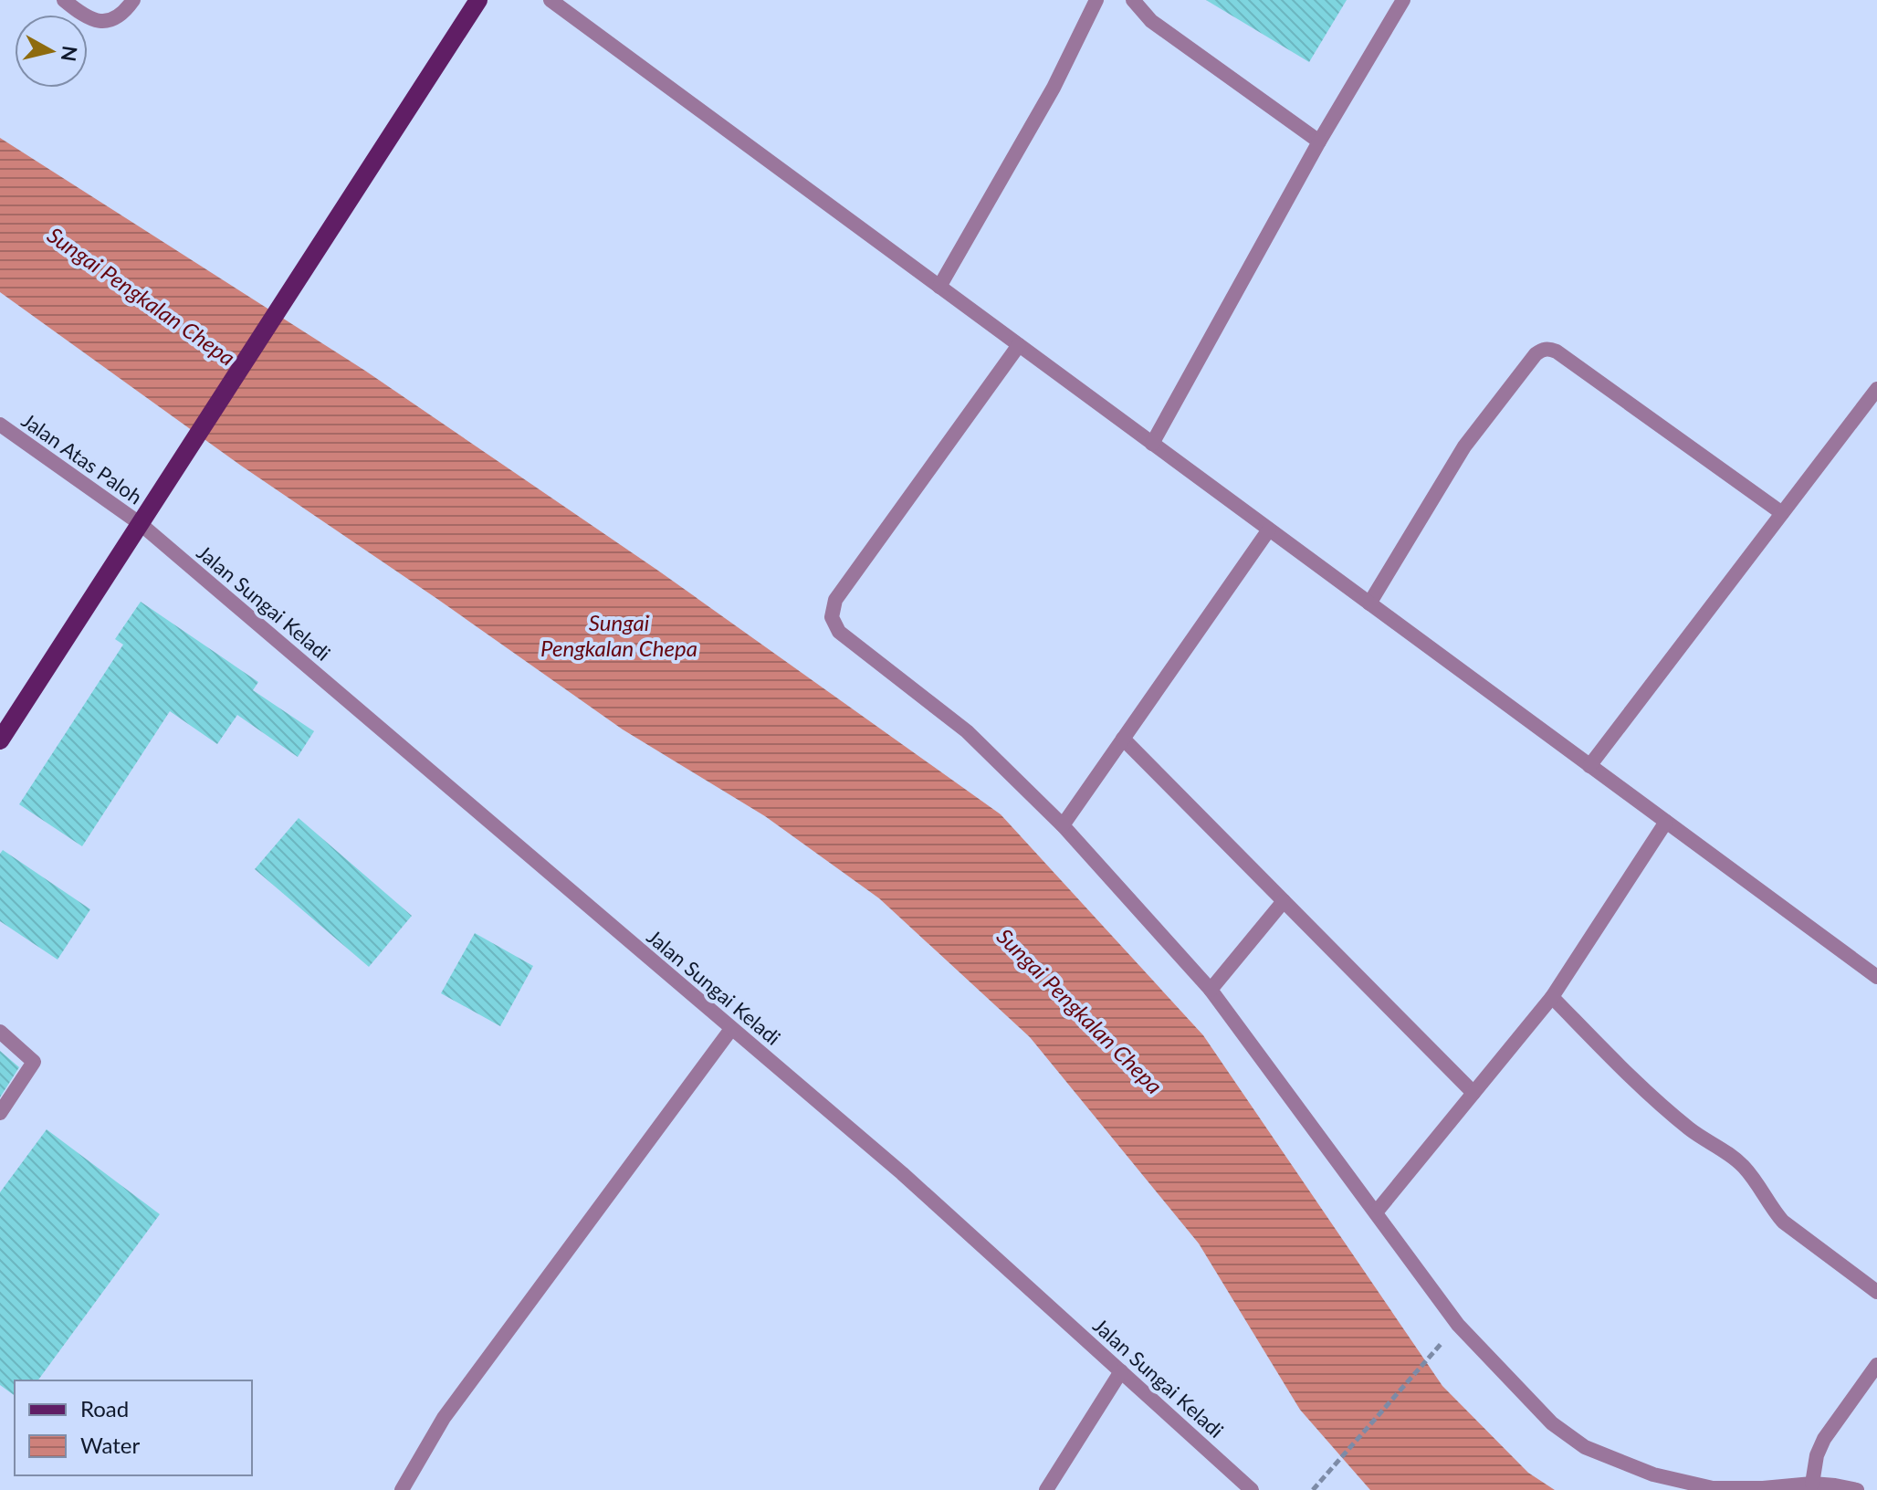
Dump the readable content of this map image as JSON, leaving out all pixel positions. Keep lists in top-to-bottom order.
{
  "streets": {
    "street": ["Jalan Atas Paloh", "Jalan Sungai Keladi"]
  },
  "crossings": [
    ["Jalan Atas Paloh", "Jalan Sungai Keladi"]
  ],
  "water": ["Sungai Pengkalan Chepa"],
  "legend": ["Road", "Water"],
  "north": "right"
}
